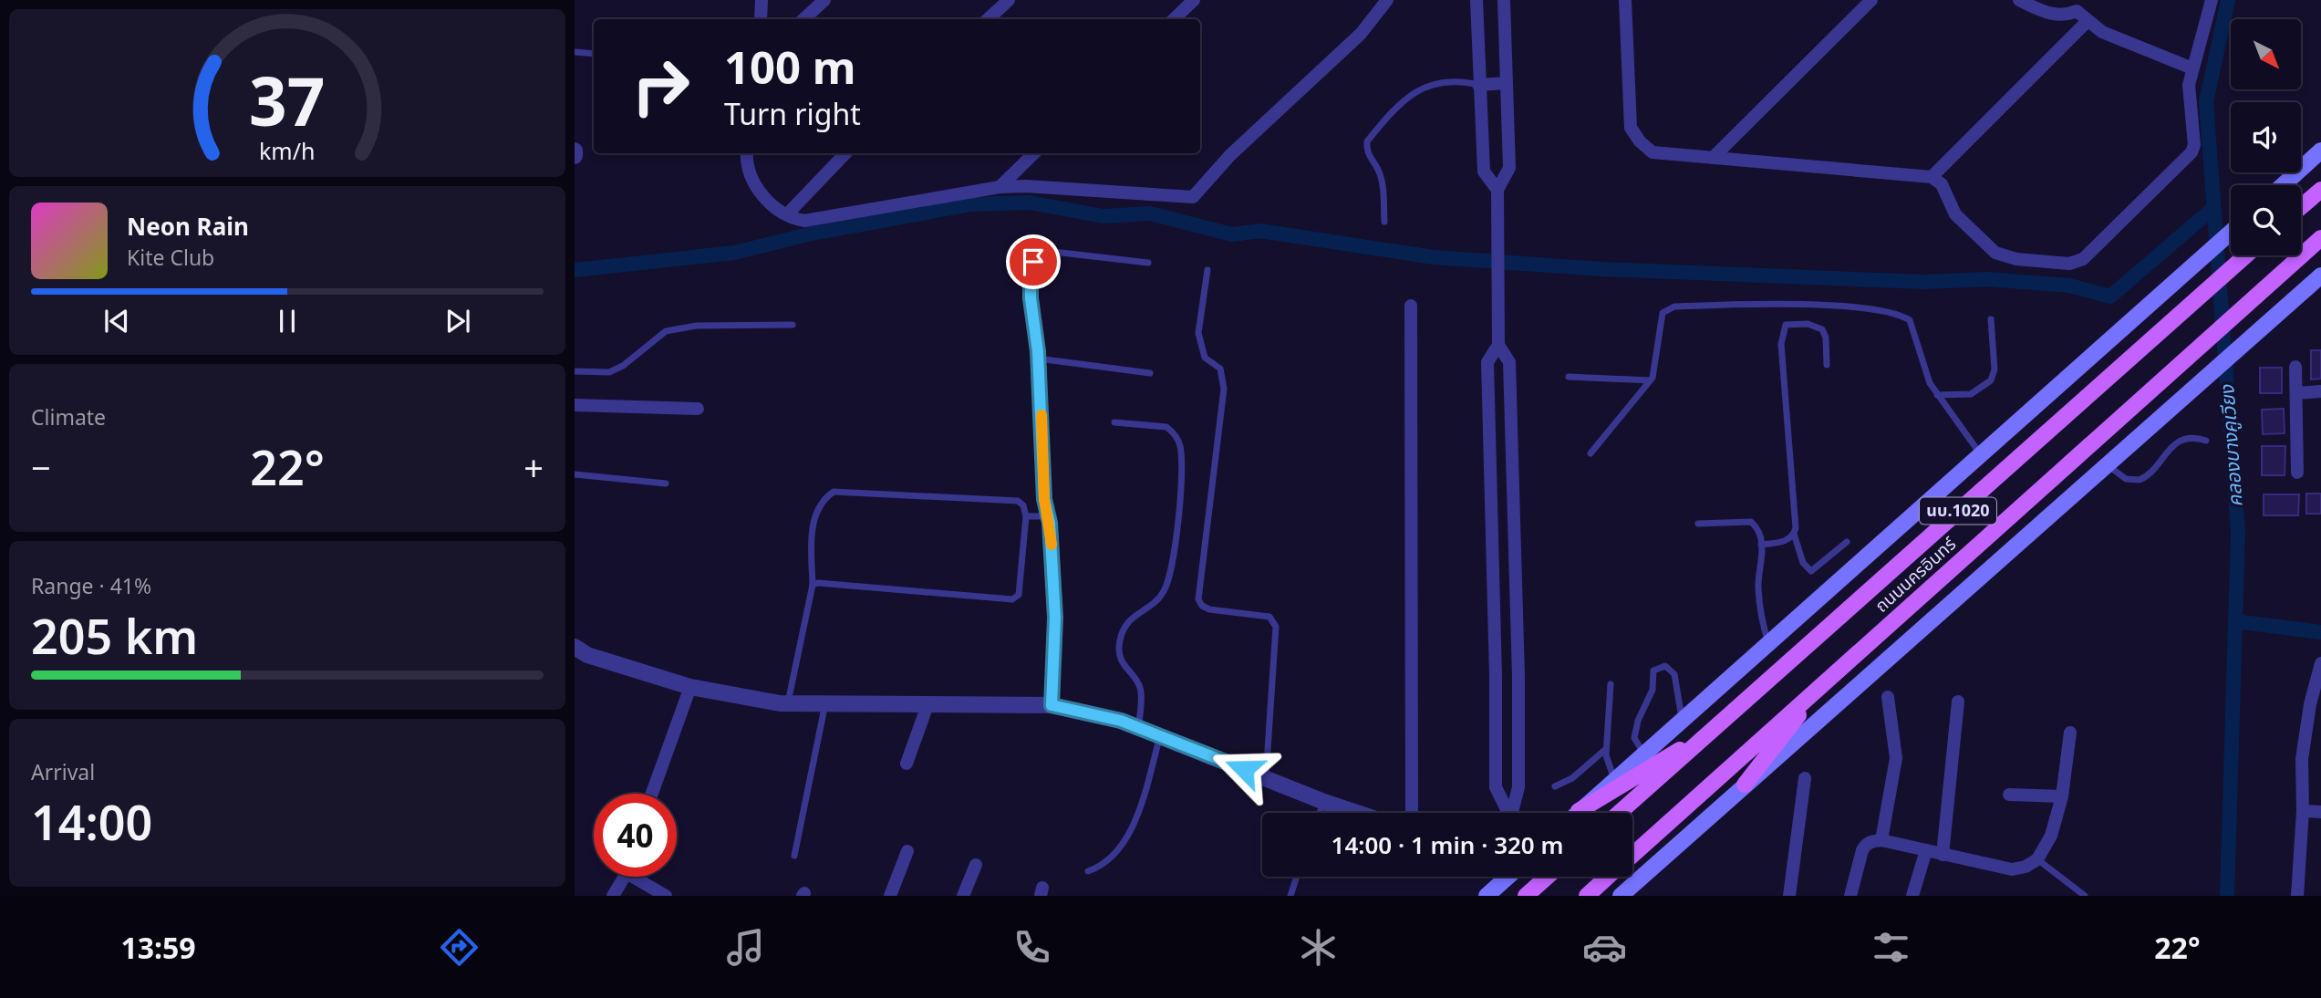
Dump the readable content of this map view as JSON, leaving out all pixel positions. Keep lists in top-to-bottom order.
{
  "streets": {
    "main road": ["นบ.1020", "ถนนนครอินทร์"]
  },
  "water": ["คลองบางคูเวียง"],
  "north": "bottom right",
  "page": {
    "turn": ["100 m", "Turn right"],
    "song": ["Neon Rain", "Kite Club"],
    "tile": [
      "Climate",
      ["Range · 41%", "205 km"],
      ["Arrival", "14:00"]
    ],
    "heat": ["−", "22°", "+"],
    "limit": "40",
    "trip": "14:00 · 1 min · 320 m",
    "tabs": ["13:59", "22°"],
    "gauge": ["37", "km/h"]
  }
}
